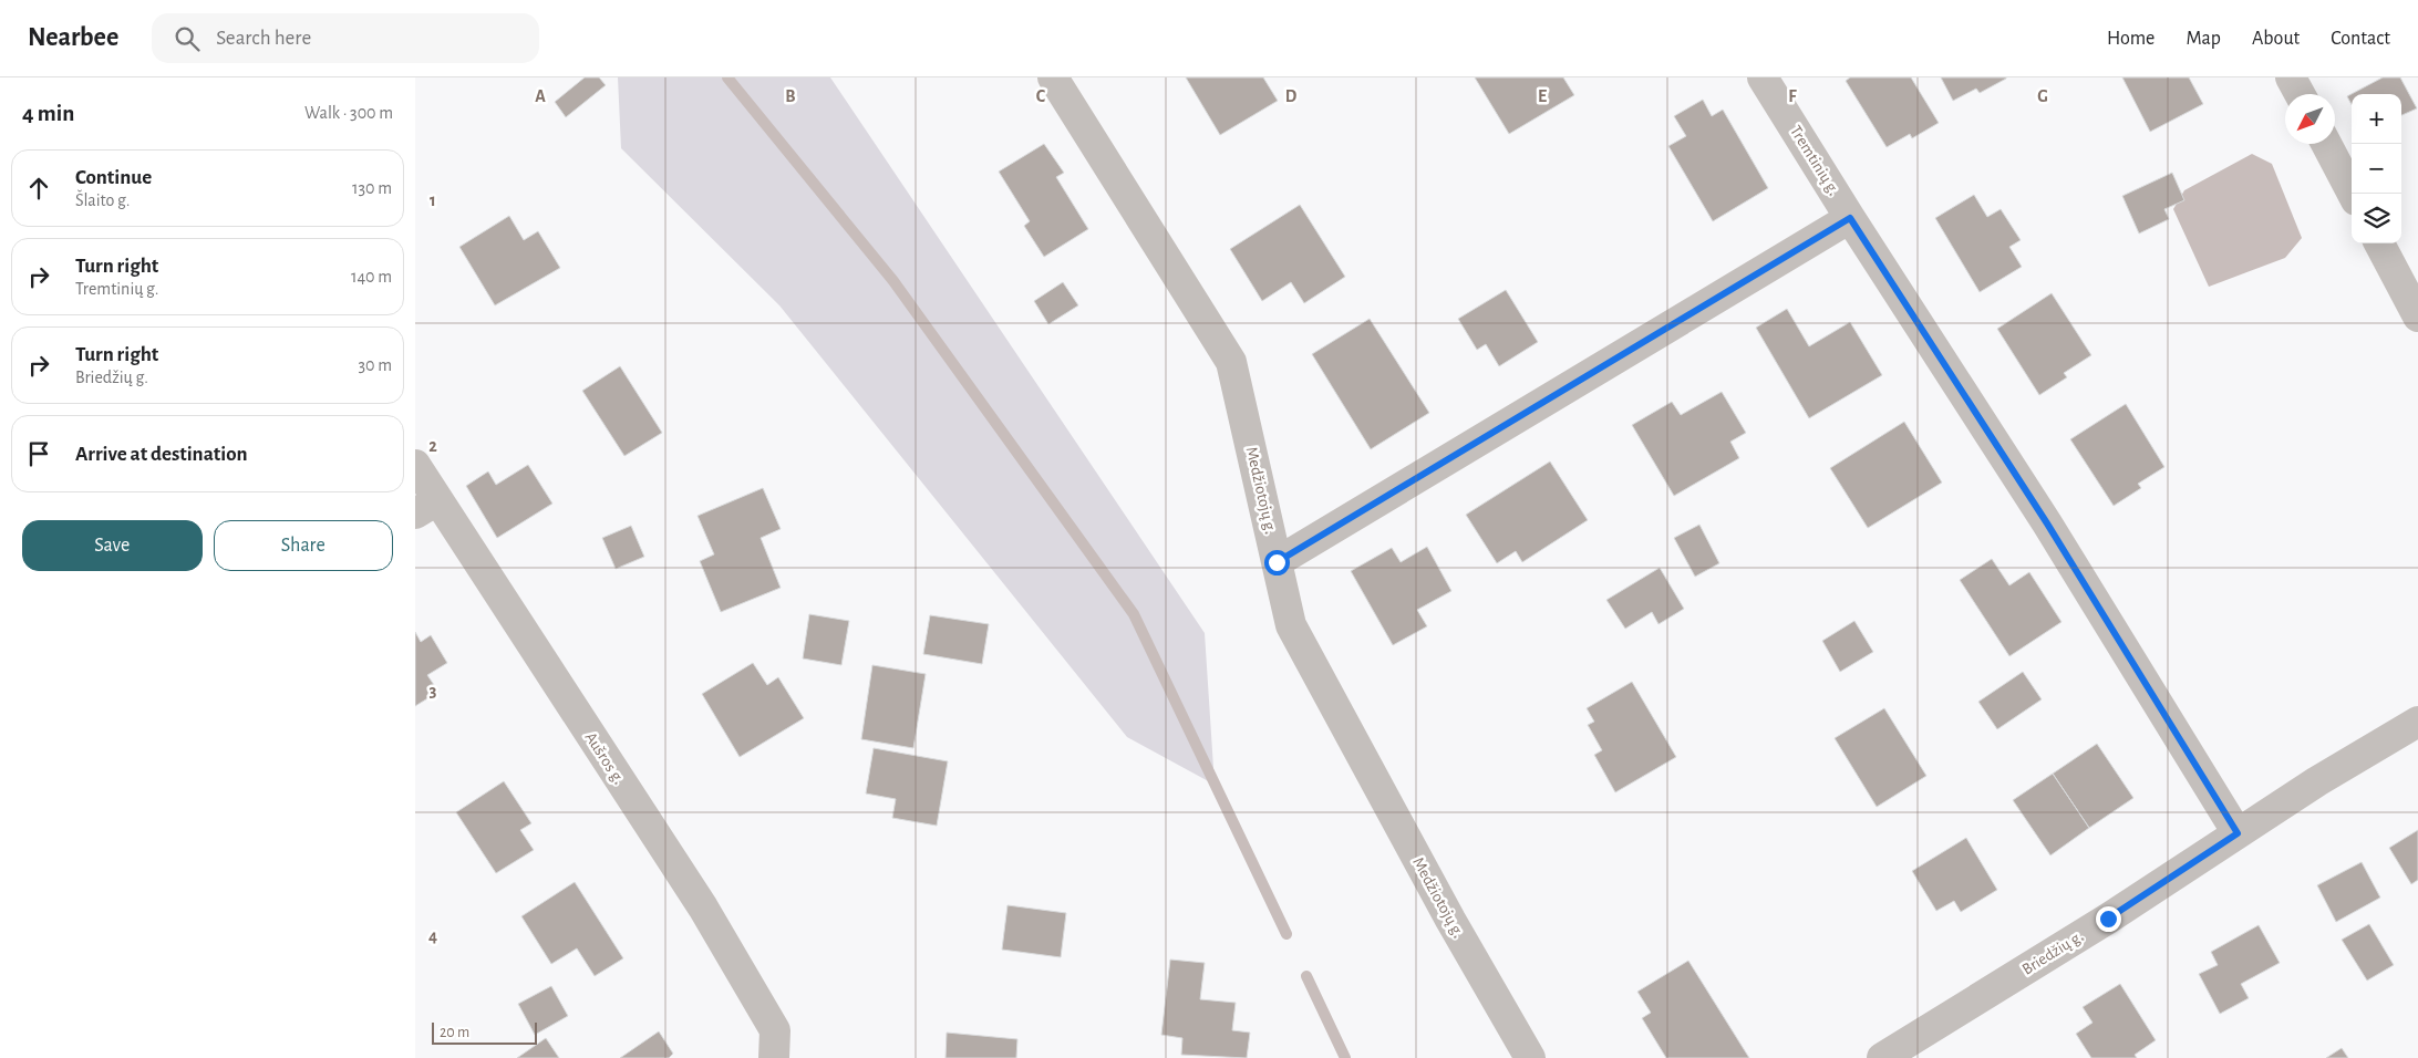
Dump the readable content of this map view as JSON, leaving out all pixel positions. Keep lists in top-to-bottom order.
{
  "streets": {
    "street": [
      "Tremtinių g.",
      "Medžiotojų g.",
      "Aušros g.",
      "Briedžių g."
    ]
  },
  "crossings": [
    ["Tremtinių g.", "Briedžių g."]
  ],
  "scale_bar": "20 m",
  "north": "bottom left",
  "page": {
    "header": "Nearbee",
    "search": "Search here",
    "nav": [
      "Home",
      "Map",
      "About",
      "Contact"
    ],
    "heading": ["4 min", "Walk · 300 m"],
    "map_buttons": ["+", "−"],
    "list": [
      ["Continue", "Šlaito g.", "130 m"],
      ["Turn right", "Tremtinių g.", "140 m"],
      ["Turn right", "Briedžių g.", "30 m"],
      "Arrive at destination"
    ],
    "buttons": ["Save", "Share"],
    "scale": "20 m"
  },
  "grid": {
    "columns": [
      "A",
      "B",
      "C",
      "D",
      "E",
      "F",
      "G"
    ],
    "rows": [
      "1",
      "2",
      "3",
      "4"
    ]
  }
}
